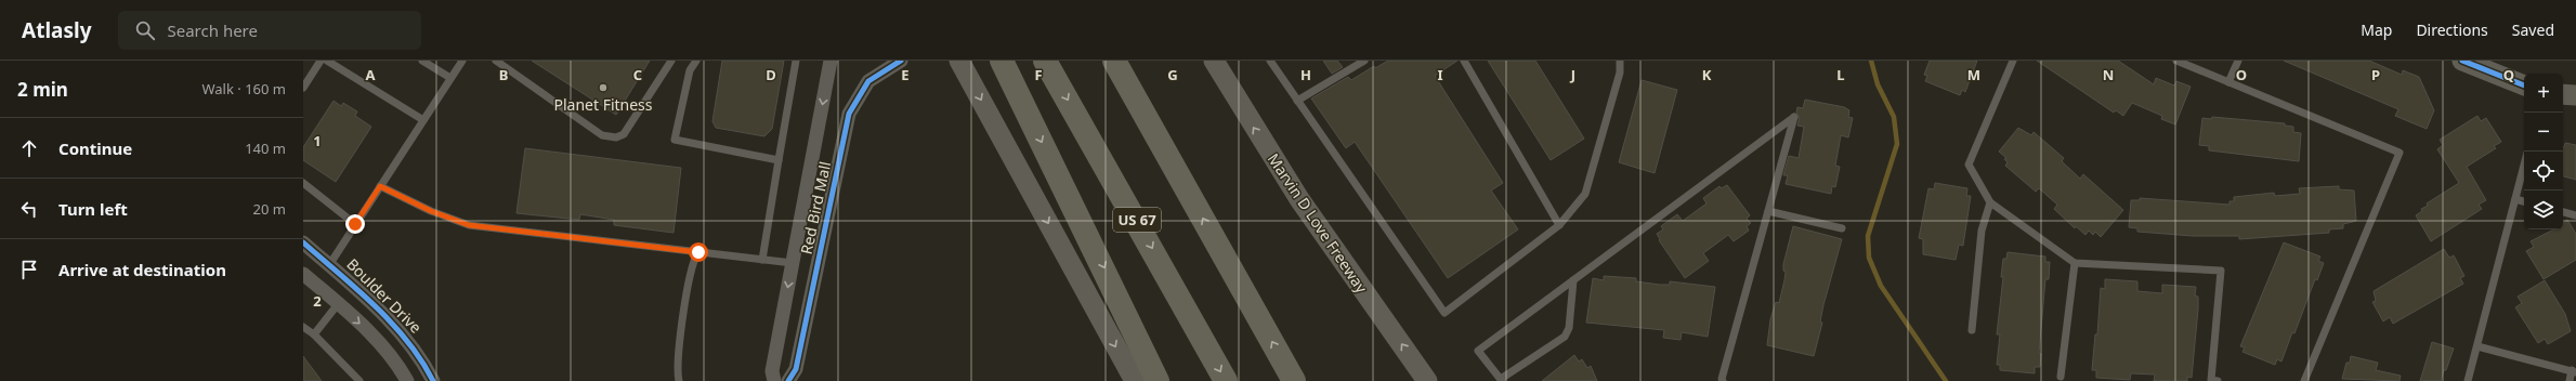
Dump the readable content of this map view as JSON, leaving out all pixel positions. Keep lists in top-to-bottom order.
{
  "streets": {
    "highway": ["US 67"],
    "main road": ["Marvin D Love Freeway"],
    "street": ["Red Bird Mall", "Boulder Drive"]
  },
  "one_way": ["Marvin D Love Freeway"],
  "places": ["Planet Fitness"],
  "page": {
    "header": "Atlasly",
    "search": "Search here",
    "nav": ["Map", "Directions", "Saved"],
    "heading": ["2 min", "Walk · 160 m"],
    "map_buttons": ["+", "−"],
    "list": [
      ["Continue", "140 m"],
      ["Turn left", "20 m"],
      "Arrive at destination"
    ]
  },
  "grid": {
    "columns": [
      "A",
      "B",
      "C",
      "D",
      "E",
      "F",
      "G",
      "H",
      "I",
      "J",
      "K",
      "L",
      "M",
      "N",
      "O",
      "P",
      "Q"
    ],
    "rows": ["1", "2"]
  }
}
